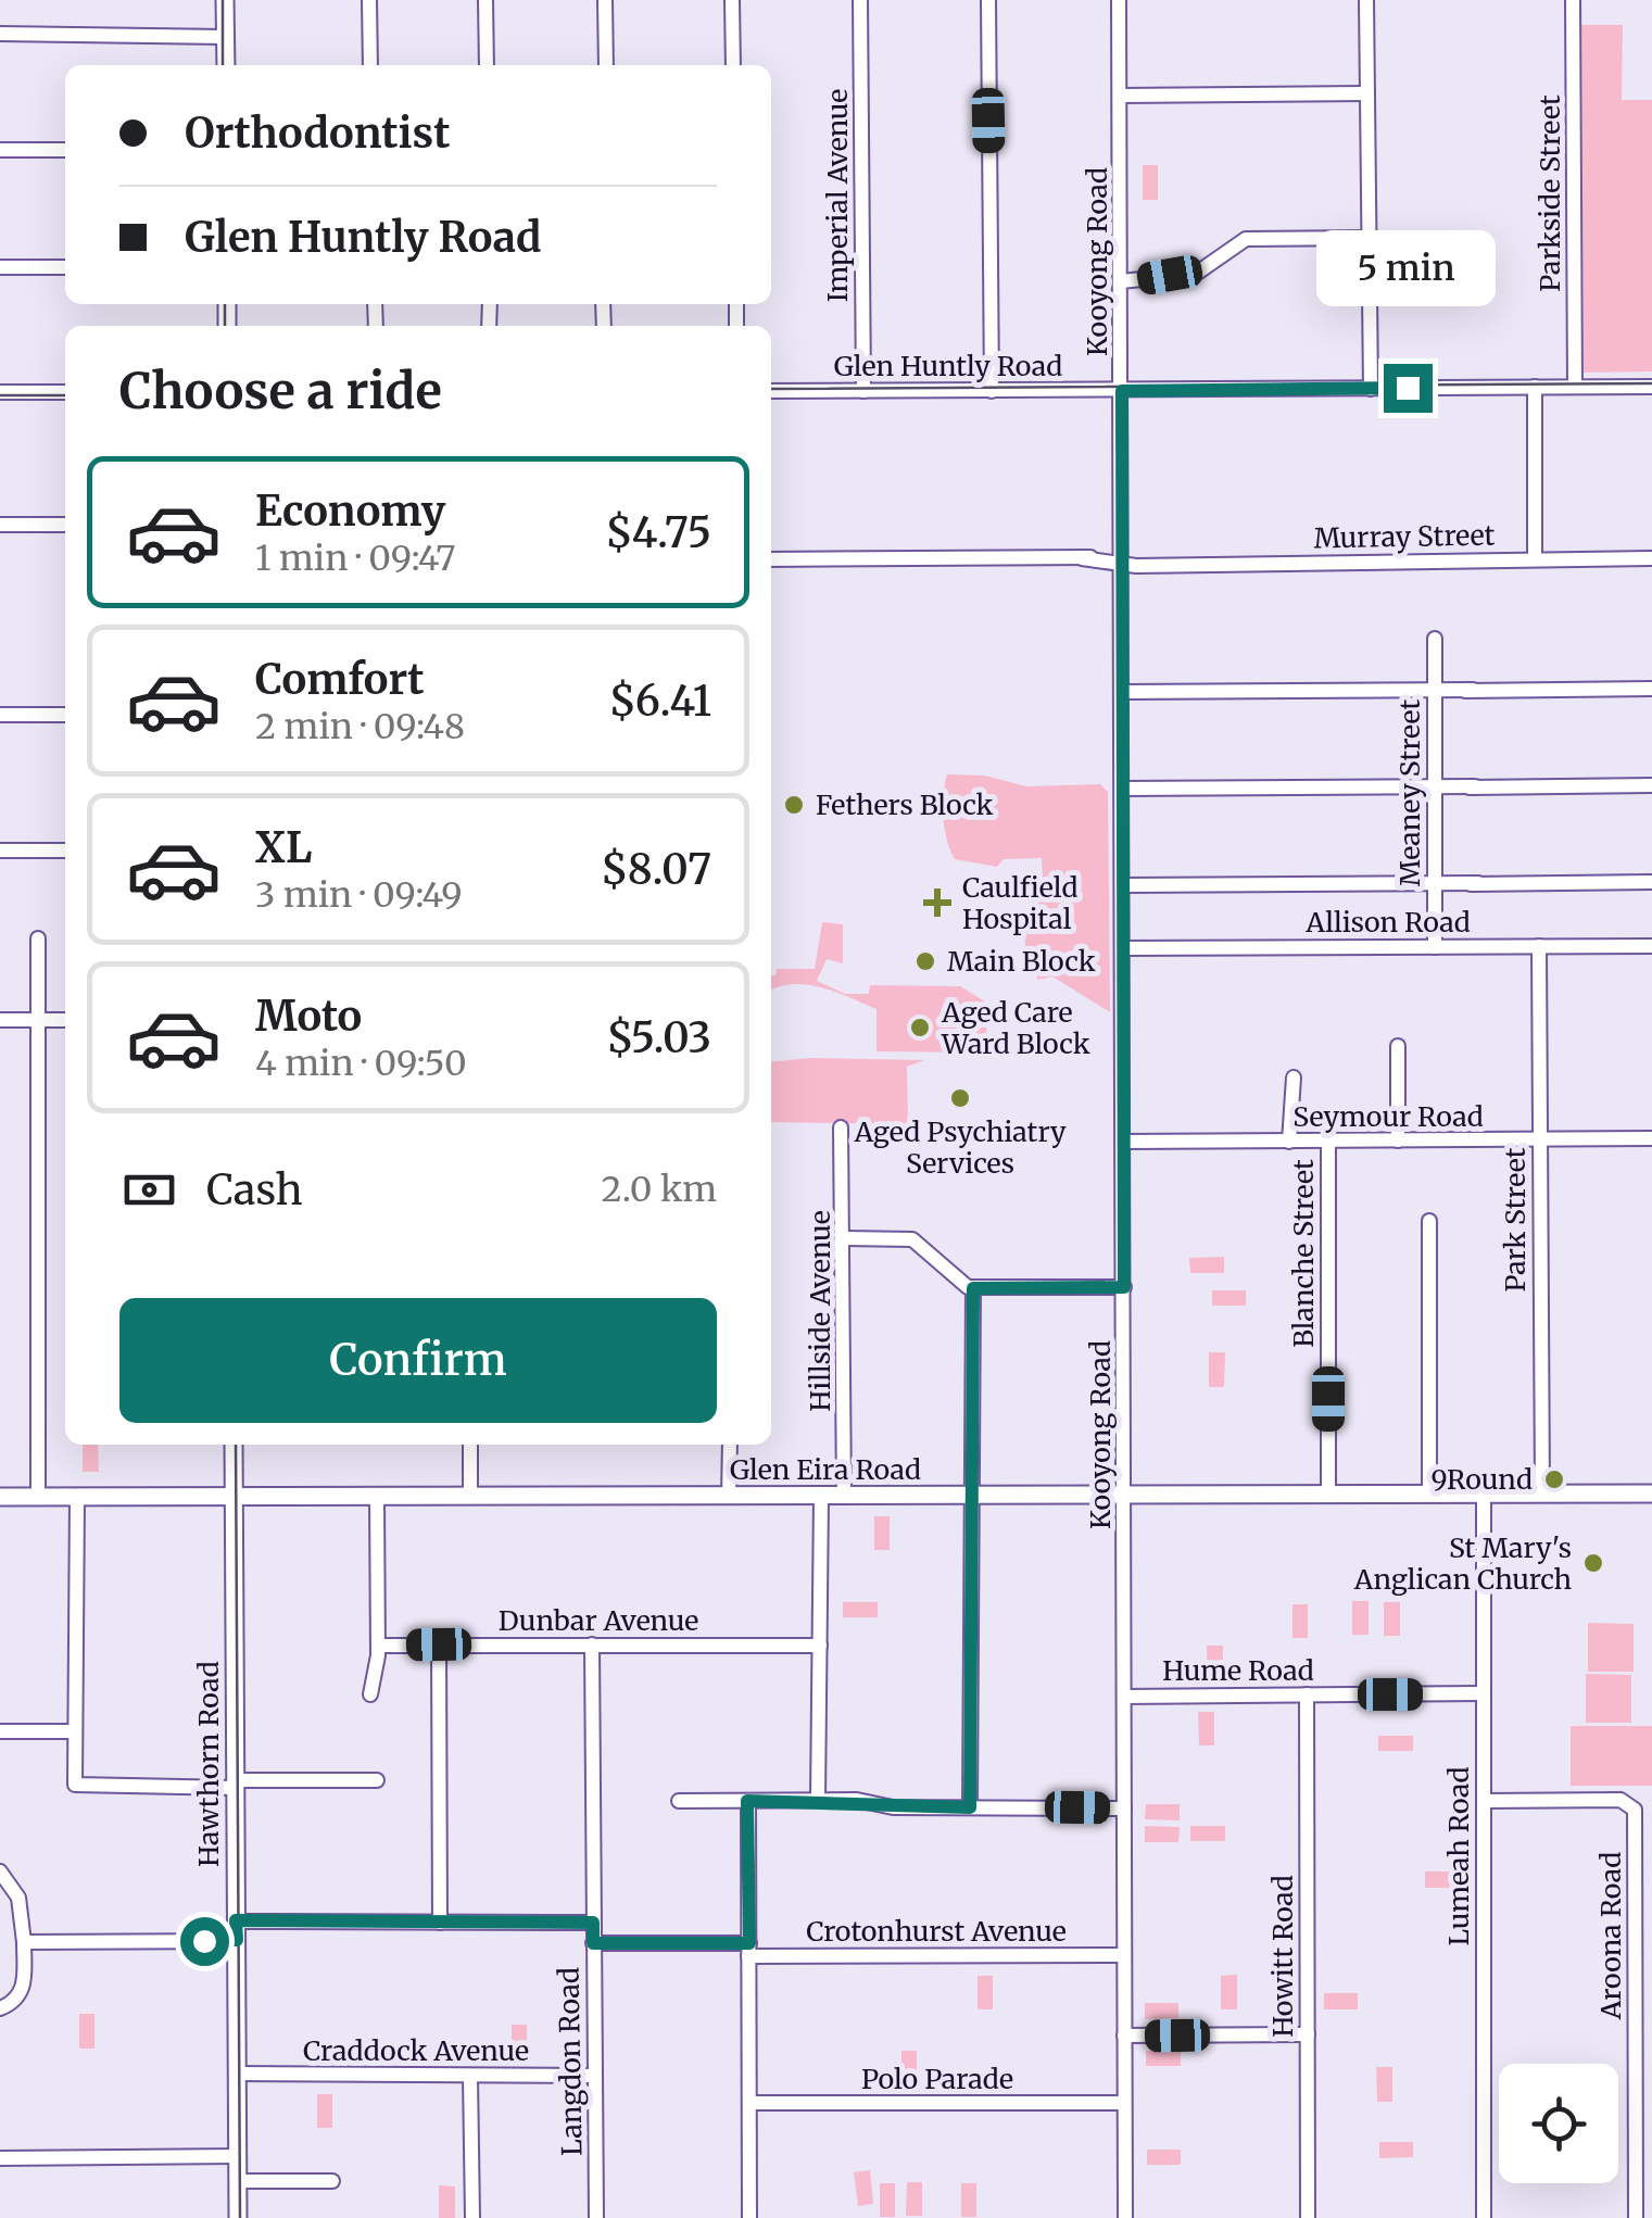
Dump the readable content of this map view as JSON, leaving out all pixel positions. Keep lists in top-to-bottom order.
{
  "streets": {
    "main road": ["Glen Eira Road", "Hawthorn Road"],
    "street": [
      "Parkside Street",
      "Imperial Avenue",
      "Kooyong Road",
      "Glen Huntly Road",
      "Murray Street",
      "Meaney Street",
      "Allison Road",
      "Seymour Road",
      "Park Street",
      "Blanche Street",
      "Hillside Avenue",
      "Dunbar Avenue",
      "Hume Road",
      "Lumeah Road",
      "Crotonhurst Avenue",
      "Aroona Road",
      "Howitt Road",
      "Craddock Avenue",
      "Langdon Road",
      "Polo Parade"
    ]
  },
  "crossings": [
    ["Parkside Street", "Glen Huntly Road"],
    ["Imperial Avenue", "Glen Huntly Road"],
    ["Kooyong Road", "Glen Huntly Road"],
    ["Kooyong Road", "Murray Street"],
    ["Kooyong Road", "Allison Road"],
    ["Kooyong Road", "Seymour Road"],
    ["Kooyong Road", "Glen Eira Road"],
    ["Kooyong Road", "Hume Road"],
    ["Kooyong Road", "Crotonhurst Avenue"],
    ["Kooyong Road", "Polo Parade"],
    ["Meaney Street", "Allison Road"],
    ["Allison Road", "Park Street"],
    ["Seymour Road", "Park Street"],
    ["Seymour Road", "Blanche Street"],
    ["Park Street", "Glen Eira Road"],
    ["Blanche Street", "Glen Eira Road"],
    ["Hillside Avenue", "Glen Eira Road"],
    ["Glen Eira Road", "Hawthorn Road"],
    ["Glen Eira Road", "Lumeah Road"],
    ["Dunbar Avenue", "Langdon Road"],
    ["Hume Road", "Lumeah Road"],
    ["Hume Road", "Howitt Road"],
    ["Hawthorn Road", "Craddock Avenue"],
    ["Lumeah Road", "Aroona Road"],
    ["Crotonhurst Avenue", "Langdon Road"],
    ["Craddock Avenue", "Langdon Road"]
  ],
  "places": {
    "other": [
      "Fethers Block",
      "Main Block",
      "Aged Care Ward Block",
      "Aged Psychiatry Services",
      "9Round",
      "St Mary's Anglican Church"
    ],
    "health": ["Caulfield Hospital"]
  },
  "page": {
    "banner": ["Orthodontist", "Glen Huntly Road"],
    "bubble": "5 min",
    "heading": "Choose a ride",
    "list": [
      {
        "name": "Economy",
        "note": "1 min · 09:47",
        "value": "$4.75"
      },
      {
        "name": "Comfort",
        "note": "2 min · 09:48",
        "value": "$6.41"
      },
      {
        "name": "XL",
        "note": "3 min · 09:49",
        "value": "$8.07"
      },
      {
        "name": "Moto",
        "note": "4 min · 09:50",
        "value": "$5.03"
      }
    ],
    "pay": ["Cash", "2.0 km"],
    "buttons": "Confirm"
  }
}
